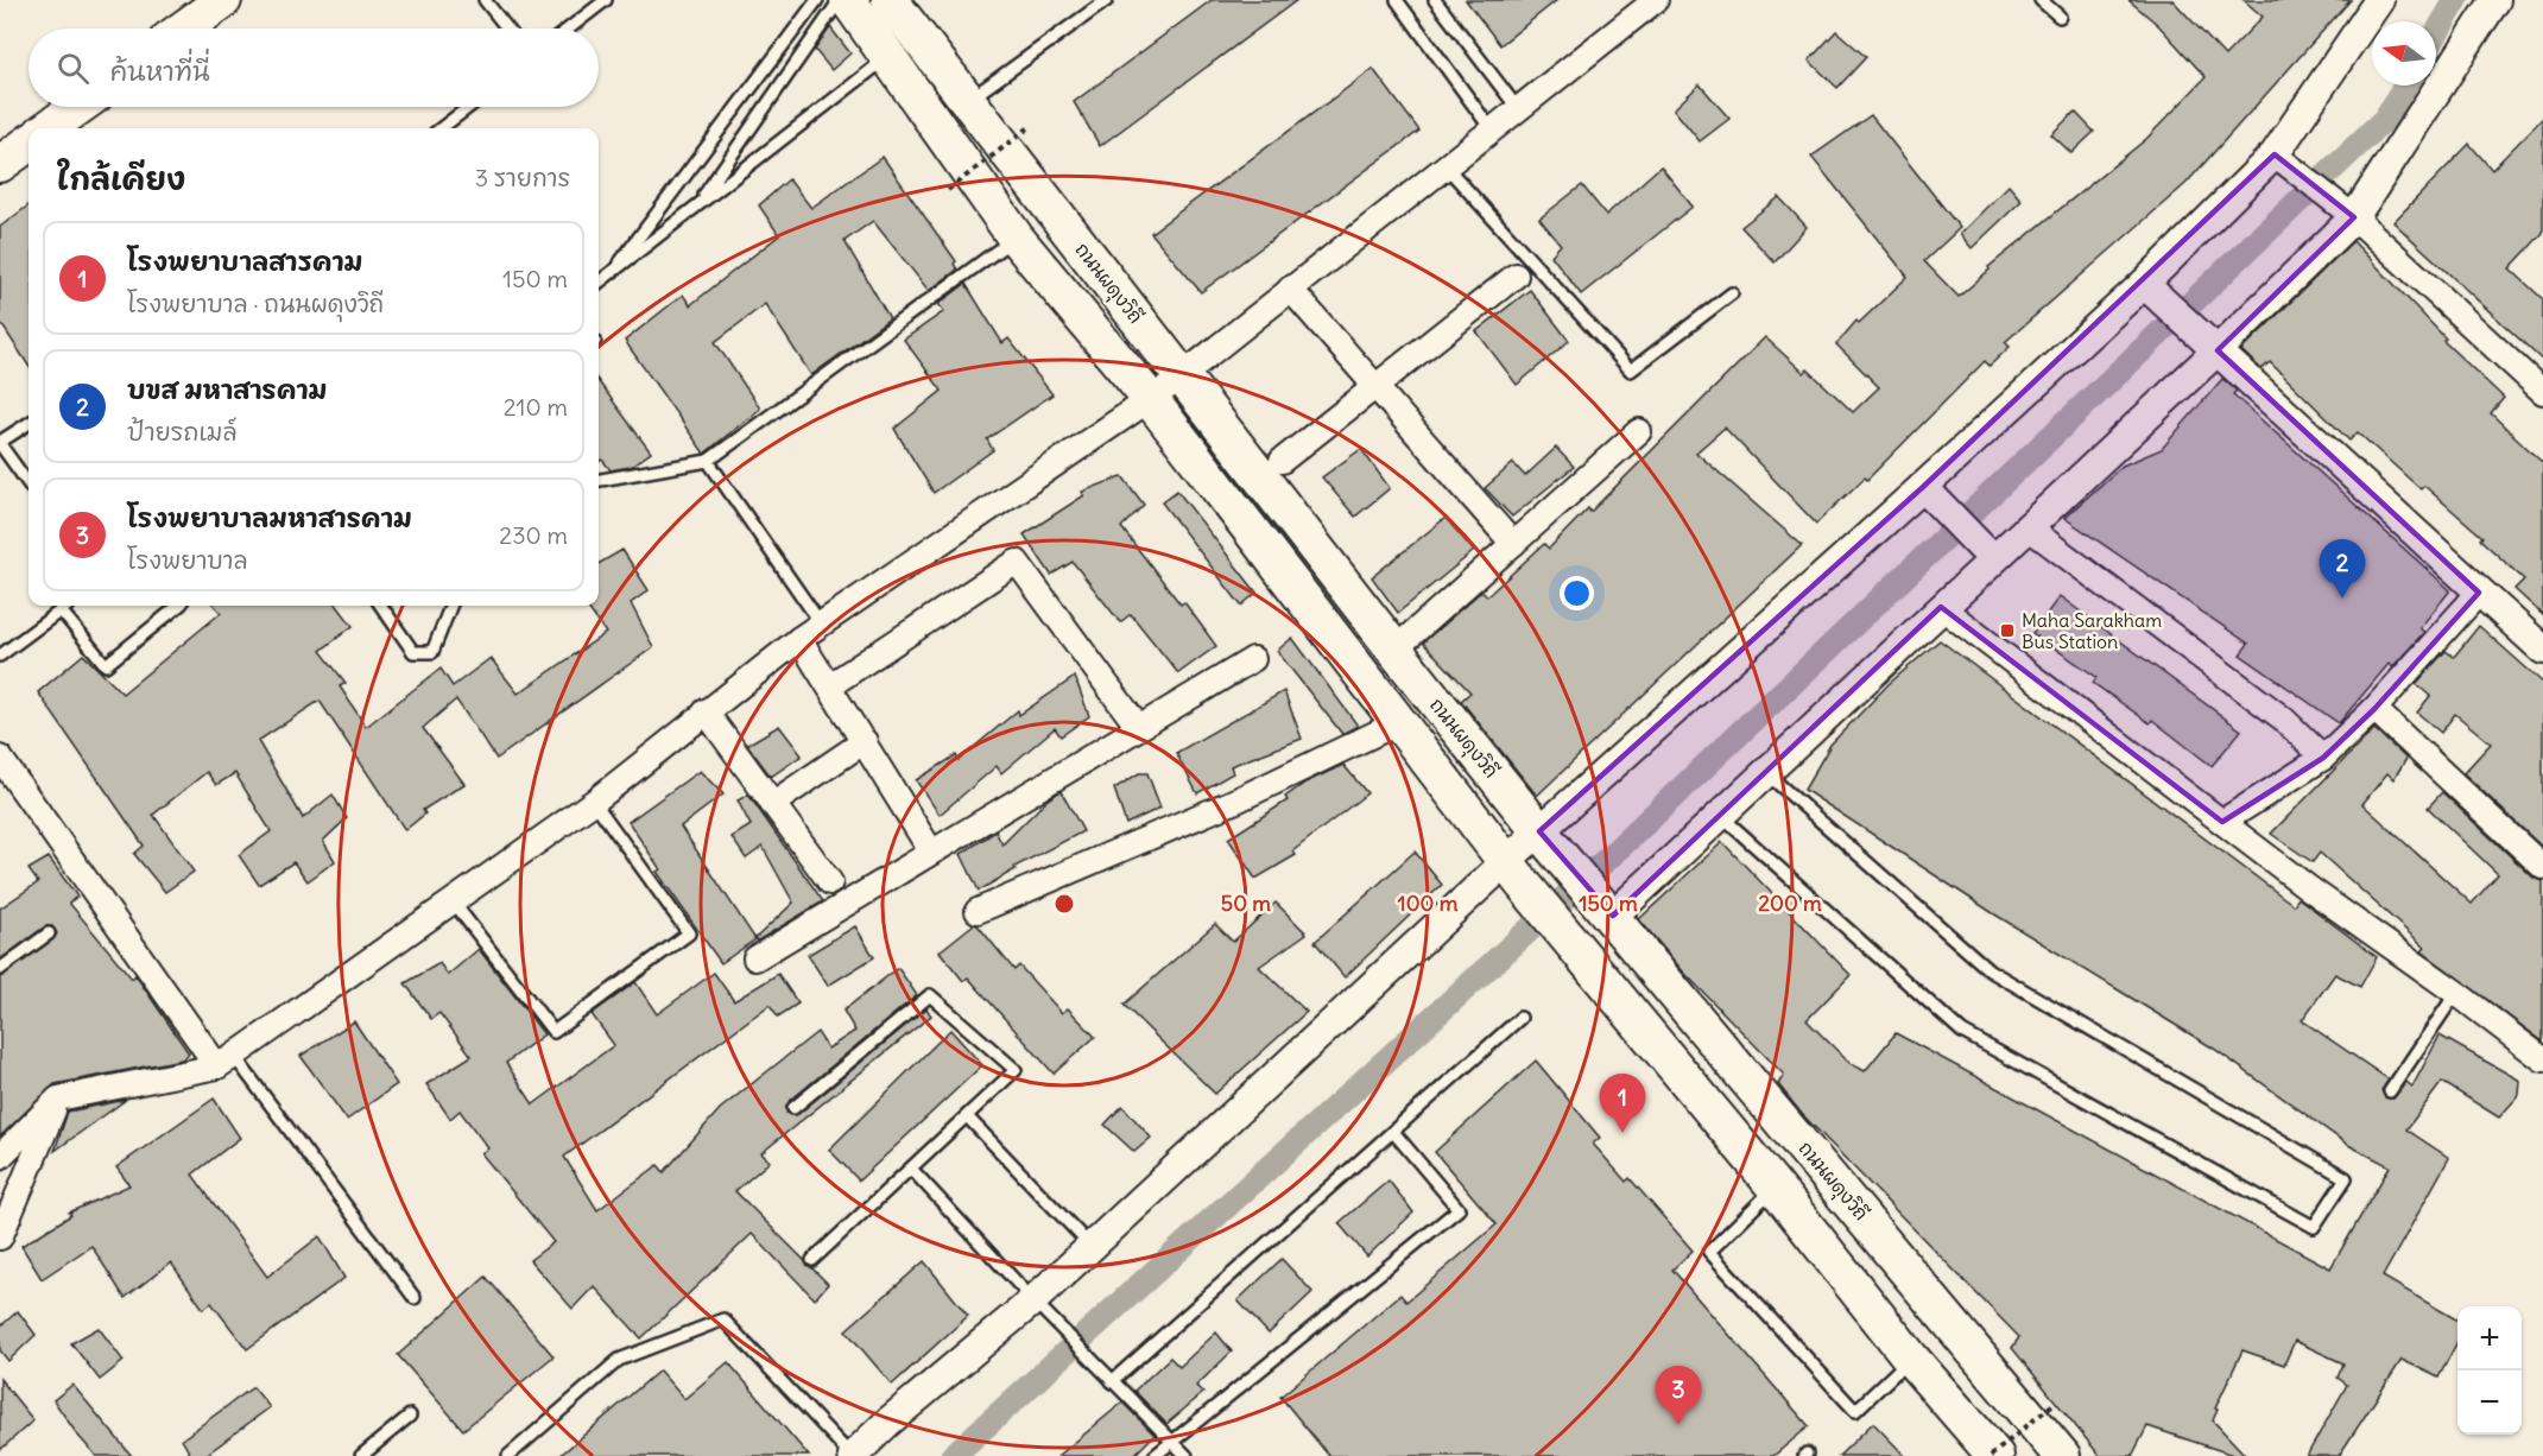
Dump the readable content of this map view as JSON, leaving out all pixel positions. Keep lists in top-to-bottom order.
{
  "streets": {
    "main road": ["ถนนผดุงวิถี"]
  },
  "places": {
    "transit": ["Maha Sarakham Bus Station"]
  },
  "north": "left",
  "page": {
    "search": "ค้นหาที่นี่",
    "heading": ["ใกล้เคียง", "3 รายการ"],
    "list": [
      {
        "mark": "1",
        "name": "โรงพยาบาลสารคาม",
        "note": "โรงพยาบาล · ถนนผดุงวิถี",
        "value": "150 m"
      },
      {
        "mark": "2",
        "name": "บขส มหาสารคาม",
        "note": "ป้ายรถเมล์",
        "value": "210 m"
      },
      {
        "mark": "3",
        "name": "โรงพยาบาลมหาสารคาม",
        "note": "โรงพยาบาล",
        "value": "230 m"
      }
    ],
    "pins": ["2", "1", "3"],
    "map_buttons": ["+", "−"]
  },
  "rings": [
    "50 m",
    "100 m",
    "150 m",
    "200 m"
  ]
}
